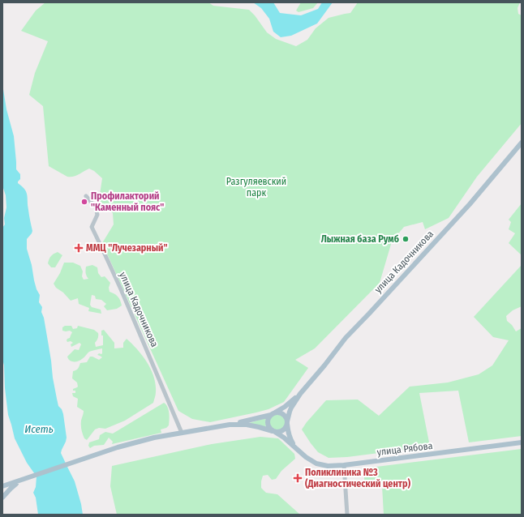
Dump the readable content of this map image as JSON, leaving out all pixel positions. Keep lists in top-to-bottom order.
{
  "streets": {
    "main road": ["улица Кадочникова", "улица Рябова"]
  },
  "water": ["Исеть"],
  "parks": ["Разгуляевский парк"],
  "places": {
    "other": ["Профилакторий \"Каменный пояс\"", "Лыжная база Румб"],
    "health": ["ММЦ \"Лучезарный\"", "Поликлиника №3 (Диагностический центр)"]
  }
}
